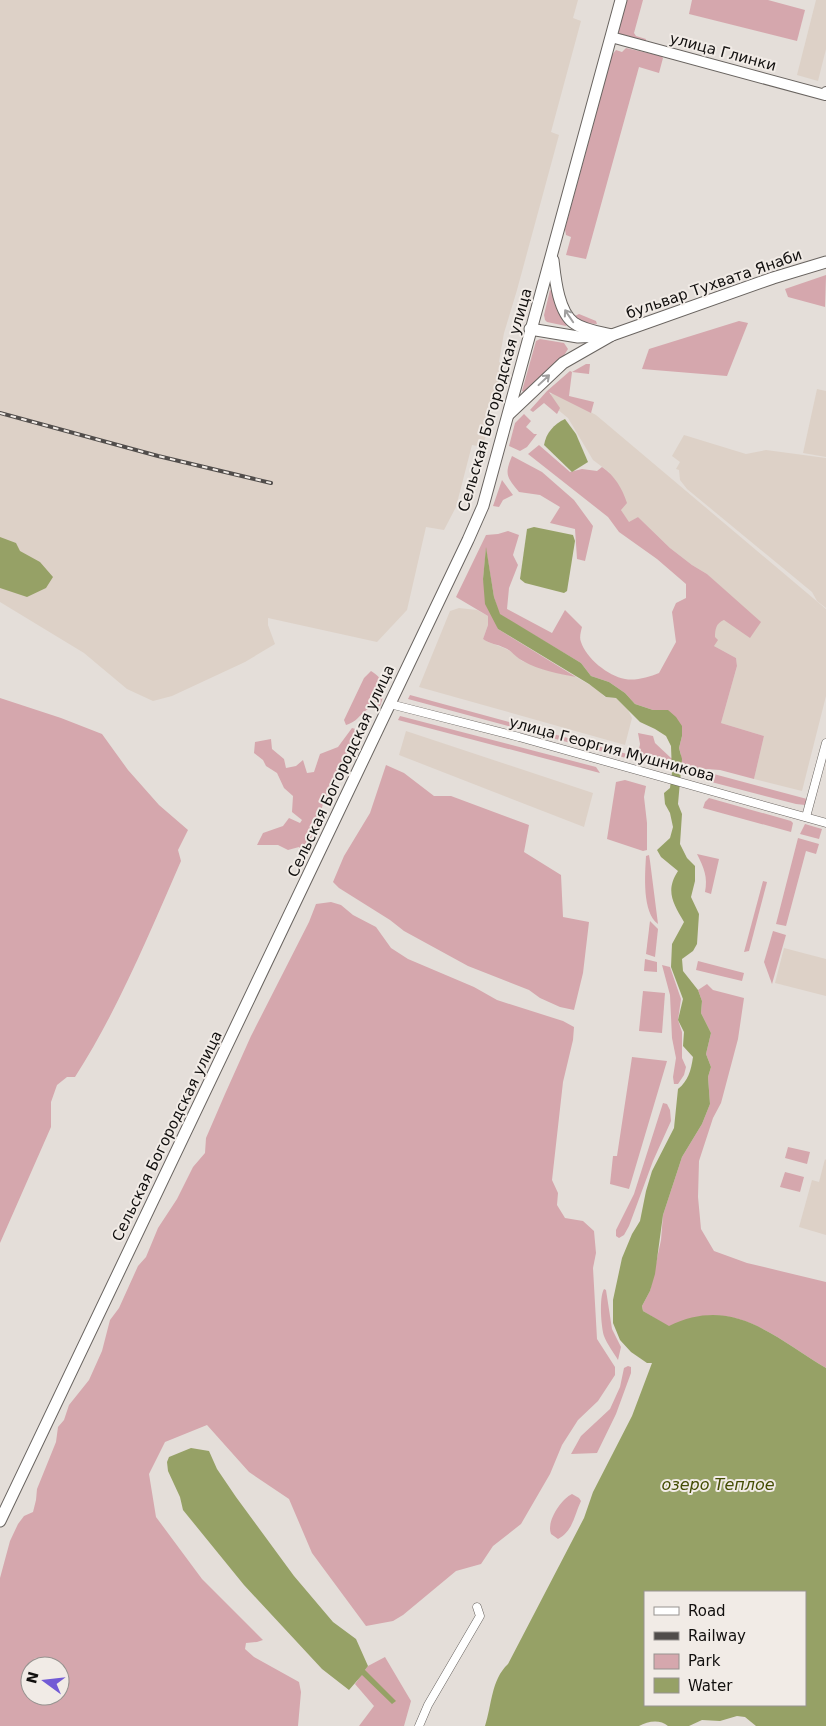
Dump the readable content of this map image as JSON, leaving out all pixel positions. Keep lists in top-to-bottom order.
{
  "streets": {
    "main road": ["бульвар Тухвата Янаби", "Сельская Богородская улица"],
    "street": ["улица Глинки", "улица Георгия Мушникова"]
  },
  "crossings": [
    ["улица Глинки", "Сельская Богородская улица"],
    ["бульвар Тухвата Янаби", "Сельская Богородская улица"],
    ["Сельская Богородская улица", "улица Георгия Мушникова"]
  ],
  "water": ["озеро Теплое"],
  "legend": [
    "Road",
    "Railway",
    "Park",
    "Water"
  ],
  "north": "left"
}
